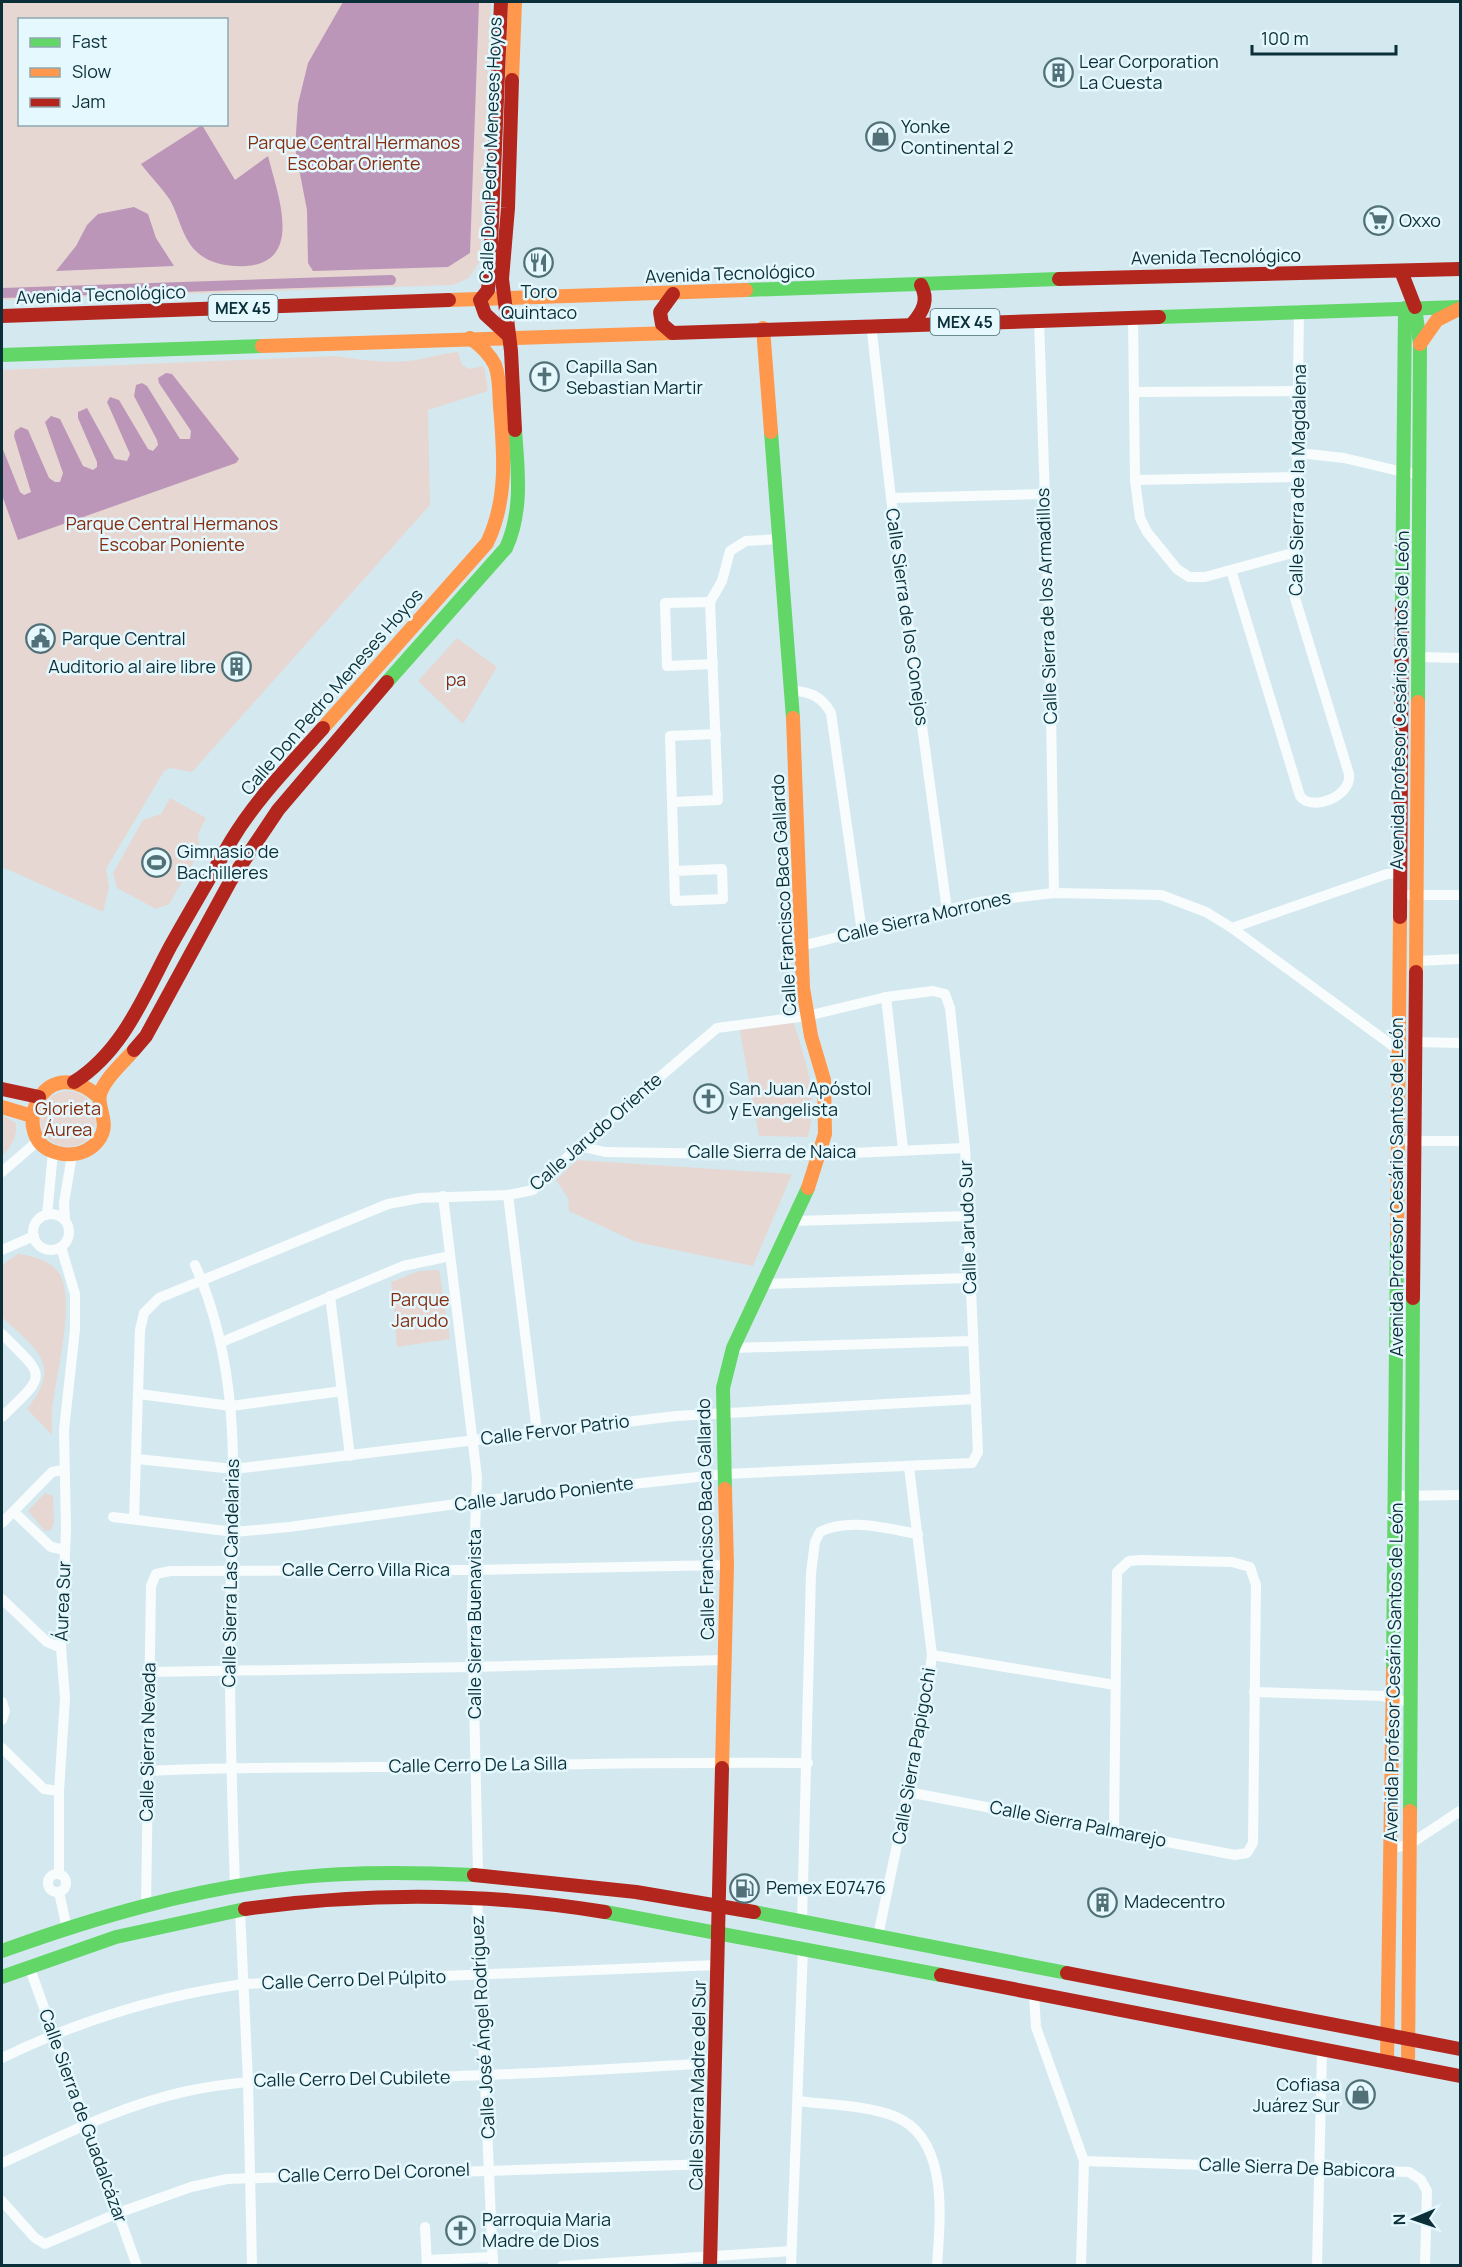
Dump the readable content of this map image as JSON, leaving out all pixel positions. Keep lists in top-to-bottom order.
{
  "streets": {
    "street": [
      "Calle Don Pedro Meneses Hoyos",
      "Avenida Tecnológico",
      "MEX 45",
      "Calle Sierra de la Magdalena",
      "Calle Sierra de los Armadillos",
      "Calle Sierra de los Conejos",
      "Avenida Profesor Cesário Santos de León",
      "Calle Francisco Baca Gallardo",
      "Calle Sierra Morrones",
      "Calle Jarudo Oriente",
      "Calle Sierra de Naica",
      "Calle Jarudo Sur",
      "Calle Fervor Patrio",
      "Calle Jarudo Poniente",
      "Calle Cerro Villa Rica",
      "Calle Sierra Las Candelarias",
      "Áurea Sur",
      "Calle Sierra Buenavista",
      "Calle Sierra Nevada",
      "Calle Sierra Papigochi",
      "Calle Cerro De La Silla",
      "Calle Sierra Palmarejo",
      "Calle Cerro Del Púlpito",
      "Calle José Ángel Rodríguez",
      "Calle Cerro Del Cubilete",
      "Calle Sierra Madre del Sur",
      "Calle Sierra de Guadalcázar",
      "Calle Sierra De Babicora",
      "Calle Cerro Del Coronel"
    ]
  },
  "crossings": [
    ["Calle Don Pedro Meneses Hoyos", "Avenida Tecnológico"],
    ["Calle Don Pedro Meneses Hoyos", "MEX 45"],
    ["MEX 45", "Calle Sierra de la Magdalena"],
    ["MEX 45", "Calle Sierra de los Armadillos"],
    ["MEX 45", "Calle Sierra de los Conejos"],
    ["MEX 45", "Avenida Profesor Cesário Santos de León"],
    ["MEX 45", "Calle Francisco Baca Gallardo"],
    ["Calle Sierra de los Armadillos", "Calle Sierra Morrones"],
    ["Calle Sierra de los Conejos", "Calle Sierra Morrones"],
    ["Avenida Profesor Cesário Santos de León", "Calle Sierra Morrones"],
    ["Calle Francisco Baca Gallardo", "Calle Sierra Morrones"],
    ["Calle Francisco Baca Gallardo", "Calle Jarudo Oriente"],
    ["Calle Francisco Baca Gallardo", "Calle Sierra de Naica"],
    ["Calle Francisco Baca Gallardo", "Calle Fervor Patrio"],
    ["Calle Francisco Baca Gallardo", "Calle Jarudo Poniente"],
    ["Calle Francisco Baca Gallardo", "Calle Cerro Villa Rica"],
    ["Calle Francisco Baca Gallardo", "Calle Cerro De La Silla"],
    ["Calle Francisco Baca Gallardo", "Calle Sierra Madre del Sur"],
    ["Calle Jarudo Oriente", "Calle Sierra de Naica"],
    ["Calle Jarudo Oriente", "Calle Jarudo Sur"],
    ["Calle Jarudo Oriente", "Calle Sierra Las Candelarias"],
    ["Calle Jarudo Oriente", "Calle Sierra Buenavista"],
    ["Calle Sierra de Naica", "Calle Jarudo Sur"],
    ["Calle Jarudo Sur", "Calle Fervor Patrio"],
    ["Calle Jarudo Sur", "Calle Jarudo Poniente"],
    ["Calle Fervor Patrio", "Calle Sierra Las Candelarias"],
    ["Calle Fervor Patrio", "Calle Sierra Buenavista"],
    ["Calle Jarudo Poniente", "Calle Sierra Las Candelarias"],
    ["Calle Jarudo Poniente", "Calle Sierra Buenavista"],
    ["Calle Jarudo Poniente", "Calle Sierra Papigochi"],
    ["Calle Cerro Villa Rica", "Calle Sierra Las Candelarias"],
    ["Calle Cerro Villa Rica", "Calle Sierra Buenavista"],
    ["Calle Cerro Villa Rica", "Calle Sierra Nevada"],
    ["Calle Sierra Las Candelarias", "Calle Cerro De La Silla"],
    ["Calle Sierra Buenavista", "Calle Cerro De La Silla"],
    ["Calle Sierra Nevada", "Calle Cerro De La Silla"],
    ["Calle Sierra Papigochi", "Calle Sierra Palmarejo"],
    ["Calle Cerro Del Púlpito", "Calle José Ángel Rodríguez"],
    ["Calle Cerro Del Púlpito", "Calle Sierra Madre del Sur"],
    ["Calle Cerro Del Púlpito", "Calle Sierra de Guadalcázar"],
    ["Calle José Ángel Rodríguez", "Calle Cerro Del Cubilete"],
    ["Calle José Ángel Rodríguez", "Calle Cerro Del Coronel"],
    ["Calle Cerro Del Cubilete", "Calle Sierra Madre del Sur"],
    ["Calle Cerro Del Cubilete", "Calle Sierra de Guadalcázar"],
    ["Calle Sierra Madre del Sur", "Calle Cerro Del Coronel"],
    ["Calle Sierra de Guadalcázar", "Calle Cerro Del Coronel"]
  ],
  "parks": [
    "Parque Central Hermanos Escobar Oriente",
    "Parque Central Hermanos Escobar Poniente",
    "pa",
    "Glorieta Áurea",
    "Parque Jarudo"
  ],
  "places": {
    "building": ["Lear Corporation La Cuesta", "Auditorio al aire libre", "Madecentro"],
    "shop": ["Yonke Continental 2", "Cofiasa Juárez Sur"],
    "supermarket": ["Oxxo"],
    "restaurant": ["Toro Quintaco"],
    "church": ["Capilla San Sebastian Martir", "San Juan Apóstol y Evangelista", "Parroquia Maria Madre de Dios"],
    "public building": ["Parque Central"],
    "sports": ["Gimnasio de Bachilleres"],
    "fuel station": ["Pemex E07476"]
  },
  "legend": ["Fast", "Slow", "Jam"],
  "scale_bar": "100 m",
  "north": "left"
}
